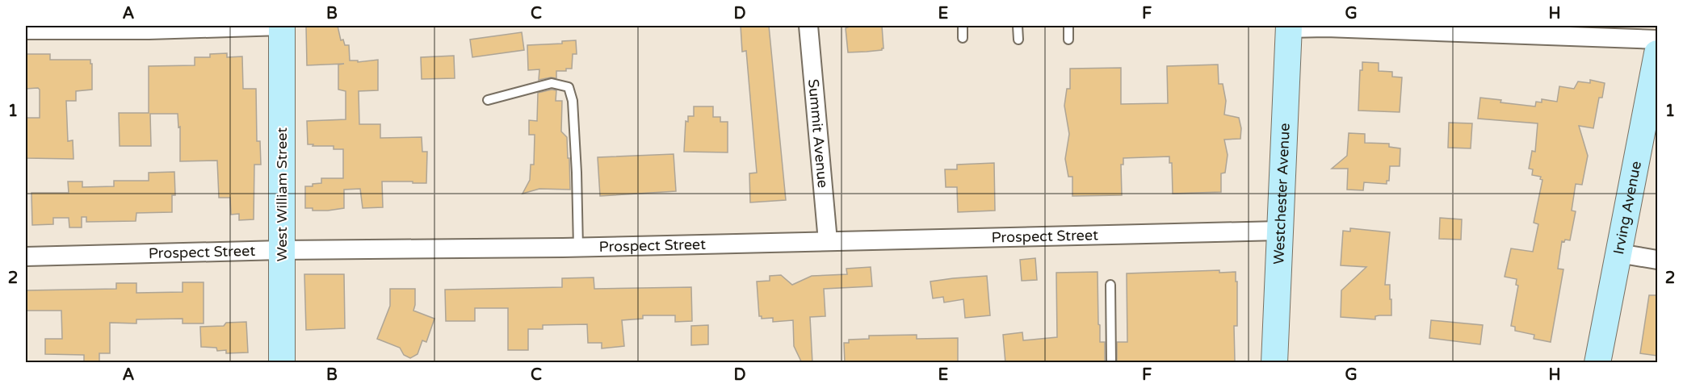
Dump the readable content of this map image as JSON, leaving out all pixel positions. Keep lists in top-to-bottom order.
{
  "streets": {
    "street": [
      "Summit Avenue",
      "Westchester Avenue",
      "West William Street",
      "Irving Avenue",
      "Prospect Street"
    ]
  },
  "crossings": [
    ["Summit Avenue", "Prospect Street"],
    ["Westchester Avenue", "Prospect Street"],
    ["West William Street", "Prospect Street"]
  ],
  "grid": {
    "columns": [
      "A",
      "B",
      "C",
      "D",
      "E",
      "F",
      "G",
      "H"
    ],
    "rows": ["1", "2"]
  }
}
